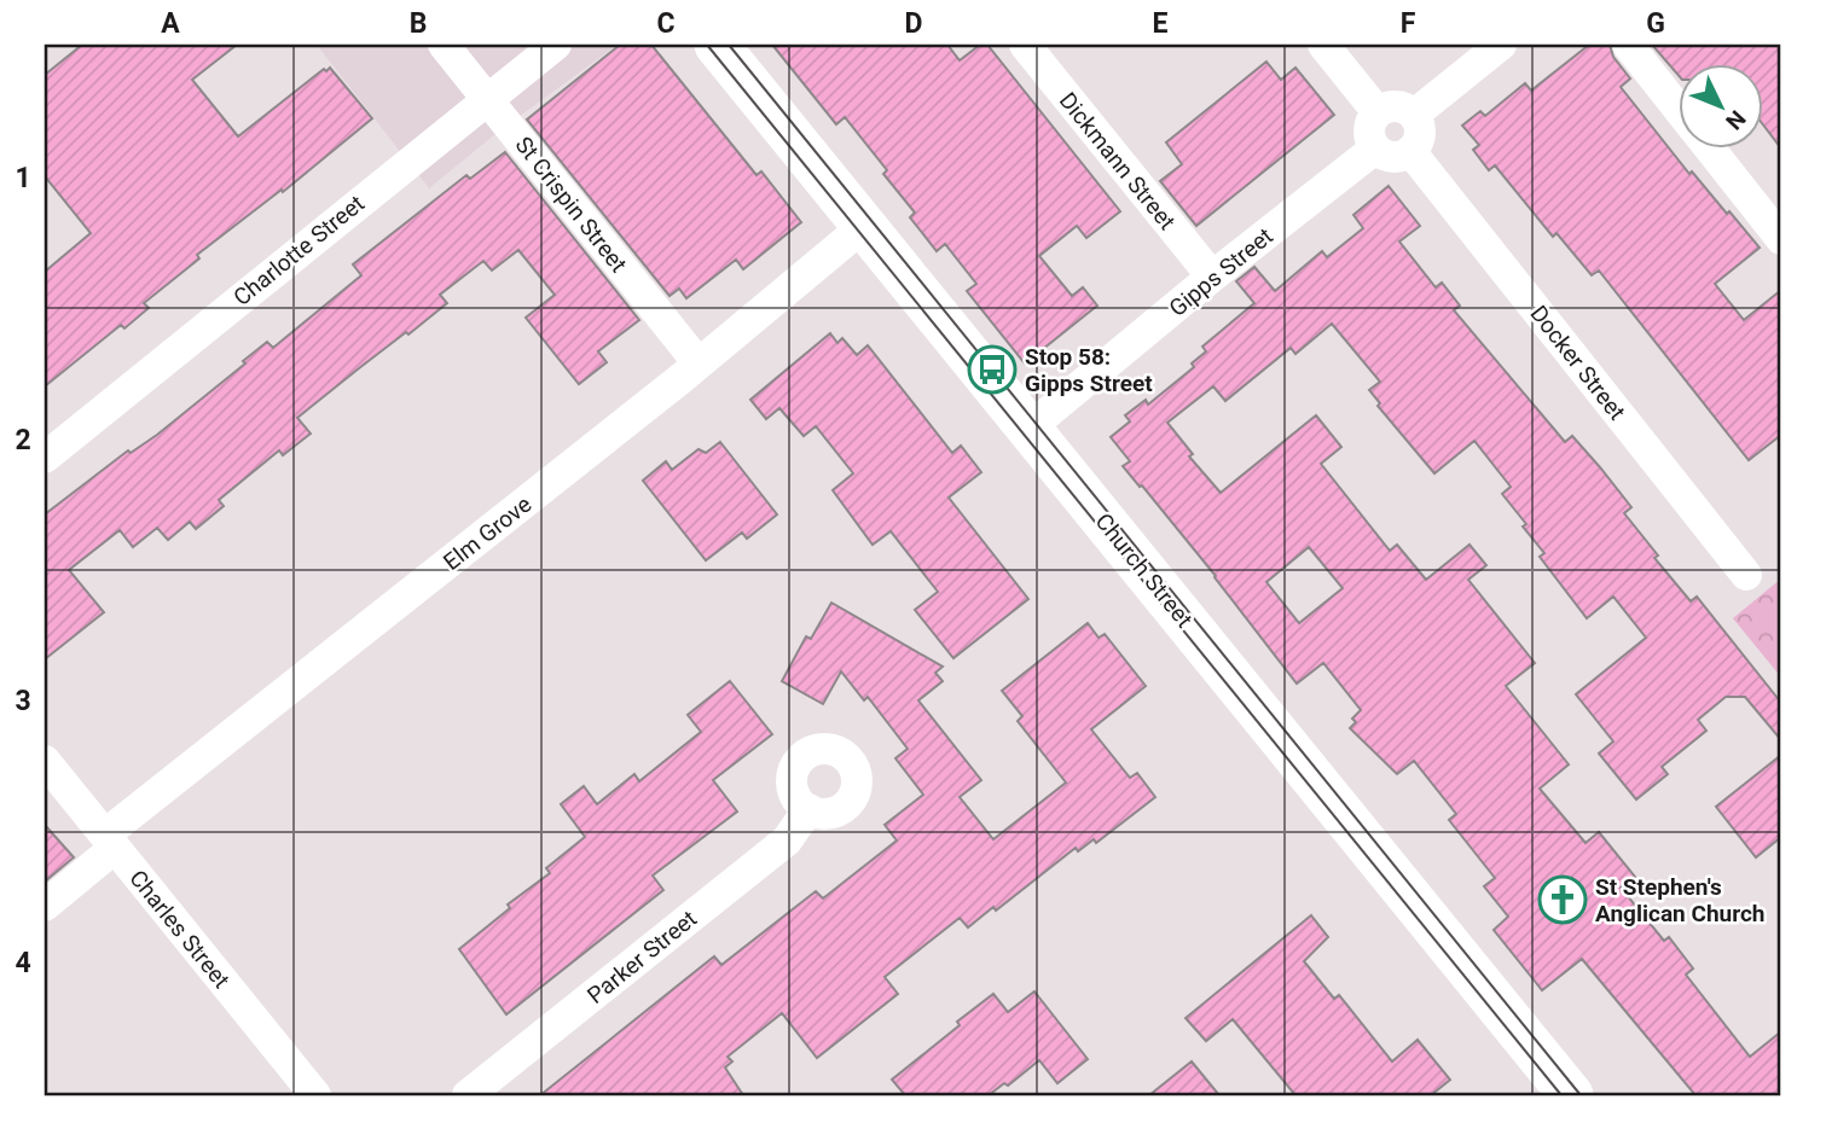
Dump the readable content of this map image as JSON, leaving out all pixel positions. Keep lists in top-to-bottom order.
{
  "streets": {
    "main road": ["Church Street"],
    "street": [
      "Dickmann Street",
      "St Crispin Street",
      "Charlotte Street",
      "Gipps Street",
      "Docker Street",
      "Elm Grove",
      "Charles Street",
      "Parker Street"
    ]
  },
  "crossings": [
    ["Dickmann Street", "Gipps Street"],
    ["St Crispin Street", "Charlotte Street"],
    ["St Crispin Street", "Elm Grove"],
    ["Gipps Street", "Docker Street"],
    ["Gipps Street", "Church Street"],
    ["Elm Grove", "Church Street"],
    ["Elm Grove", "Charles Street"]
  ],
  "places": {
    "bus stop": ["Stop 58: Gipps Street"],
    "church": ["St Stephen's Anglican Church"]
  },
  "north": "bottom right",
  "grid": {
    "columns": [
      "A",
      "B",
      "C",
      "D",
      "E",
      "F",
      "G"
    ],
    "rows": [
      "1",
      "2",
      "3",
      "4"
    ]
  }
}
